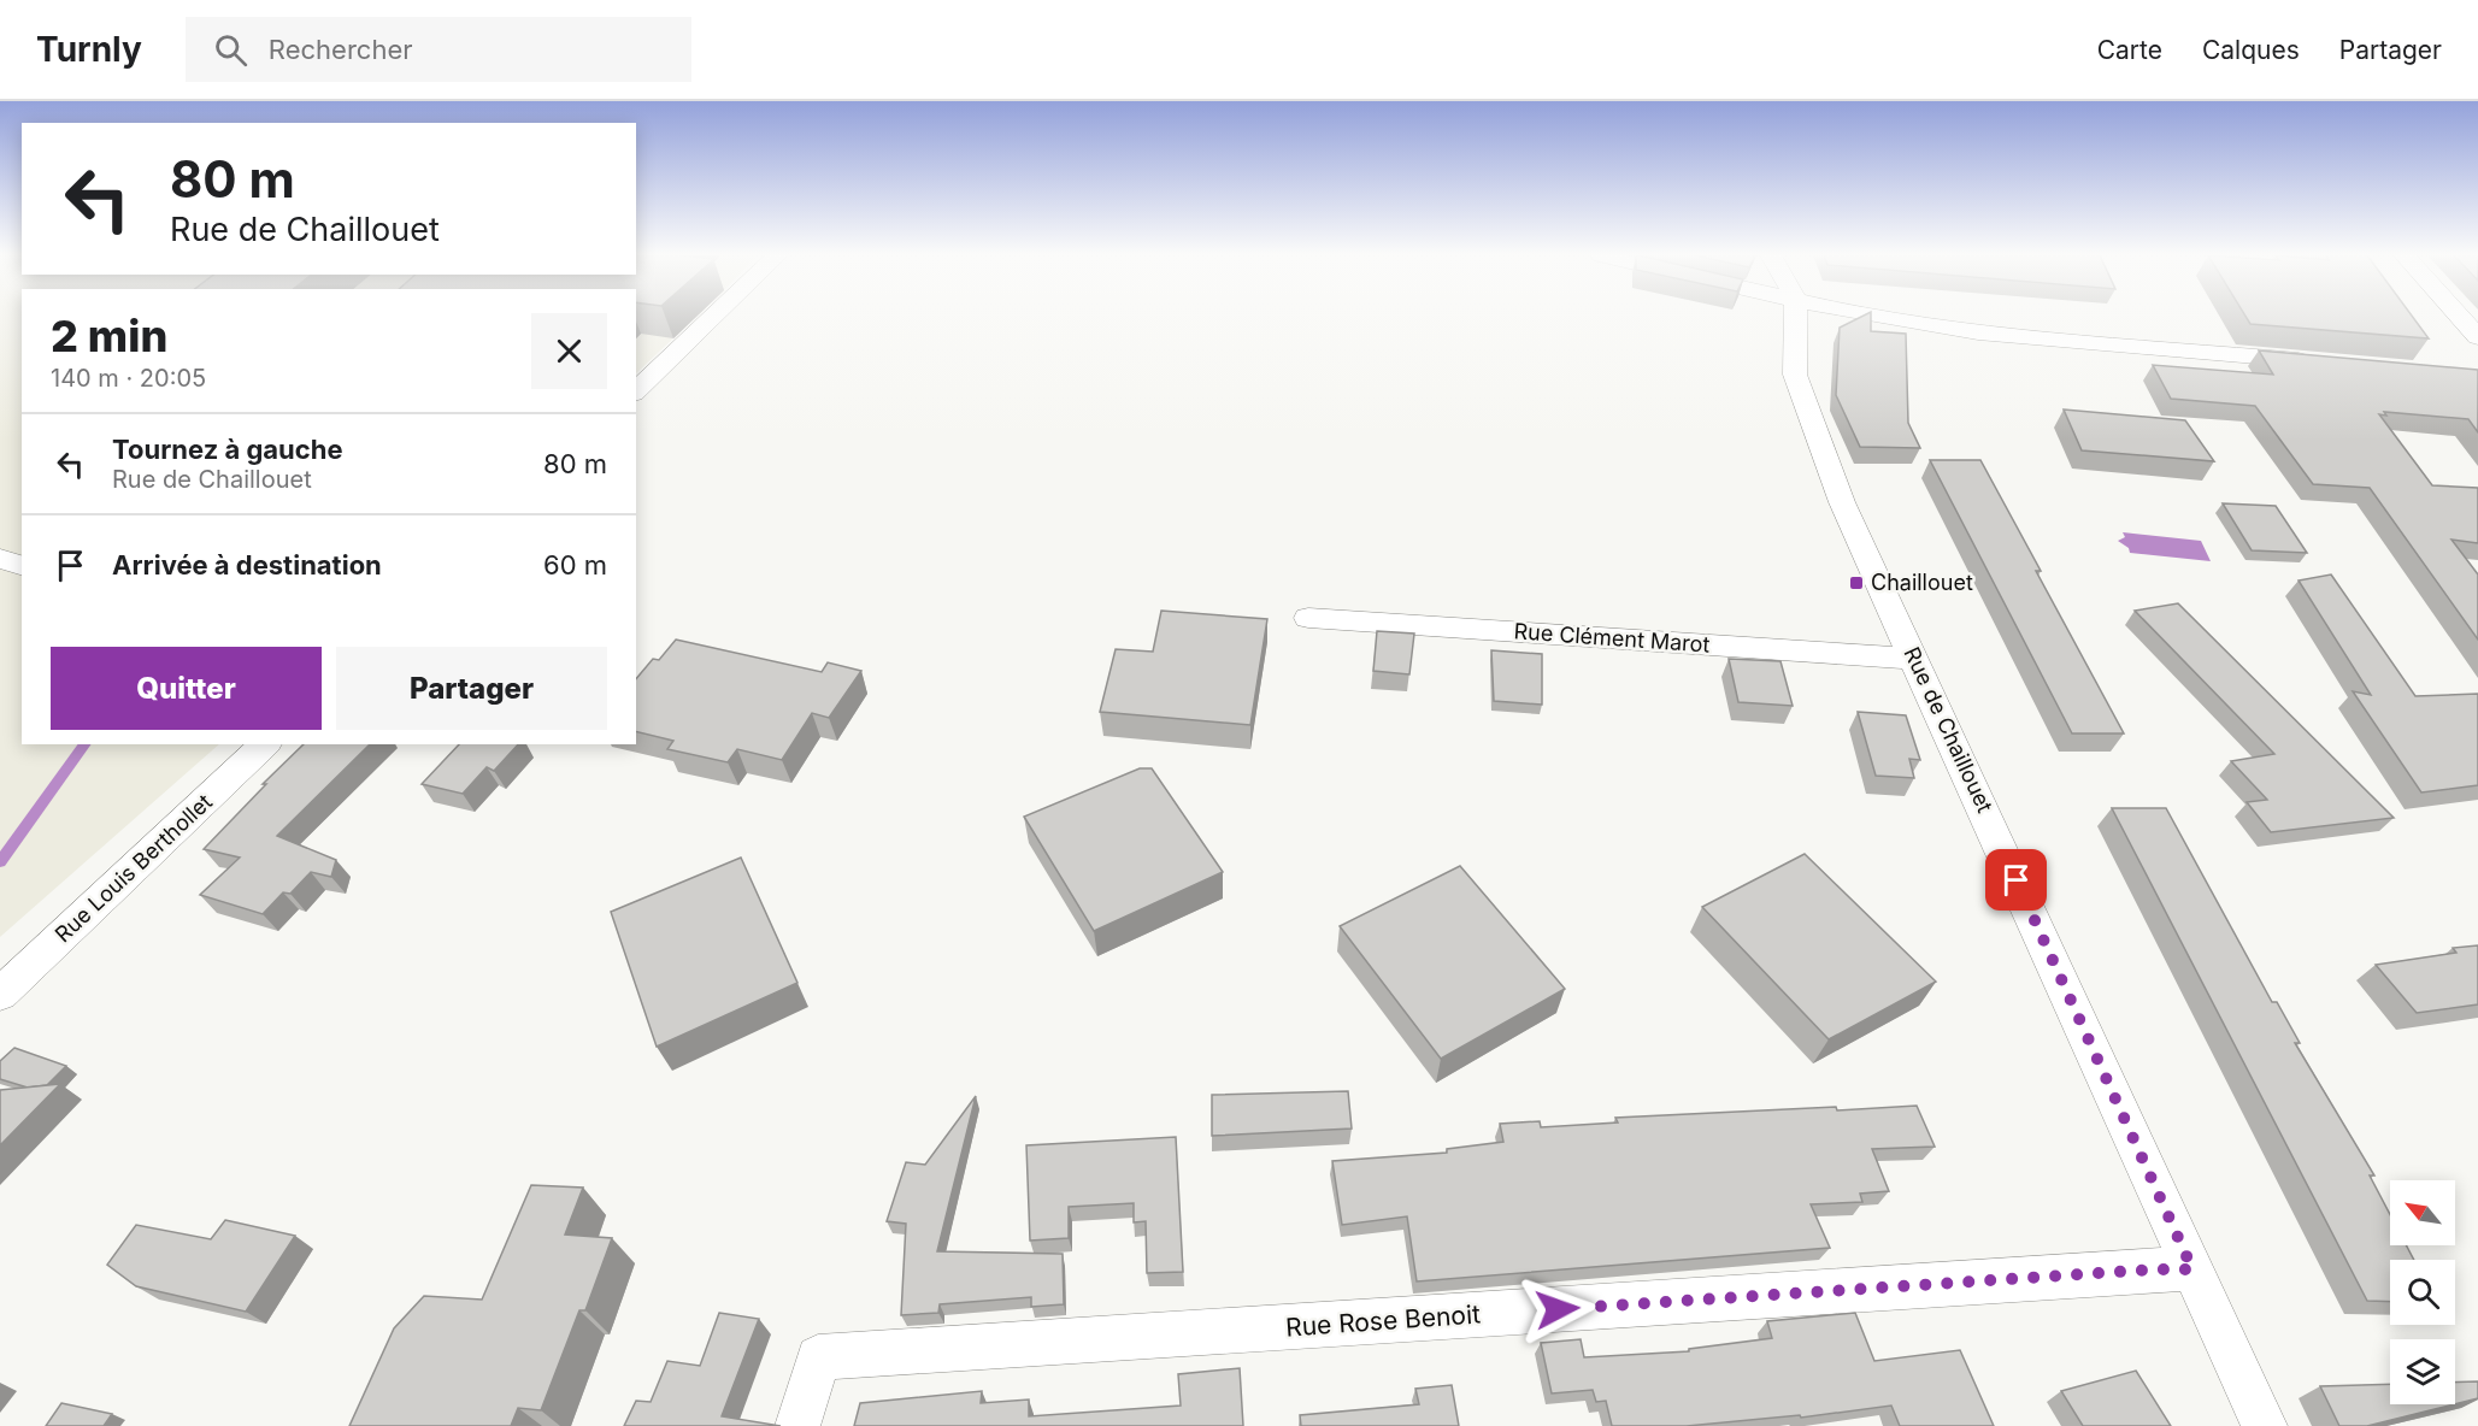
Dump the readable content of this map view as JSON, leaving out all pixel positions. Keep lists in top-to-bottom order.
{
  "streets": {
    "street": [
      "Rue Clément Marot",
      "Rue de Chaillouet",
      "Rue Louis Berthollet",
      "Rue Rose Benoit"
    ]
  },
  "crossings": [
    ["Rue Clément Marot", "Rue de Chaillouet"],
    ["Rue de Chaillouet", "Rue Rose Benoit"]
  ],
  "places": {
    "transit": ["Chaillouet"]
  },
  "north": "top left",
  "page": {
    "header": "Turnly",
    "search": "Rechercher",
    "nav": ["Carte", "Calques", "Partager"],
    "turn": ["80 m", "Rue de Chaillouet"],
    "heading": ["2 min", "140 m · 20:05"],
    "list": [
      {
        "name": "Tournez à gauche",
        "note": "Rue de Chaillouet",
        "value": "80 m"
      },
      {
        "name": "Arrivée à destination",
        "value": "60 m"
      }
    ],
    "buttons": ["Quitter", "Partager"]
  }
}
